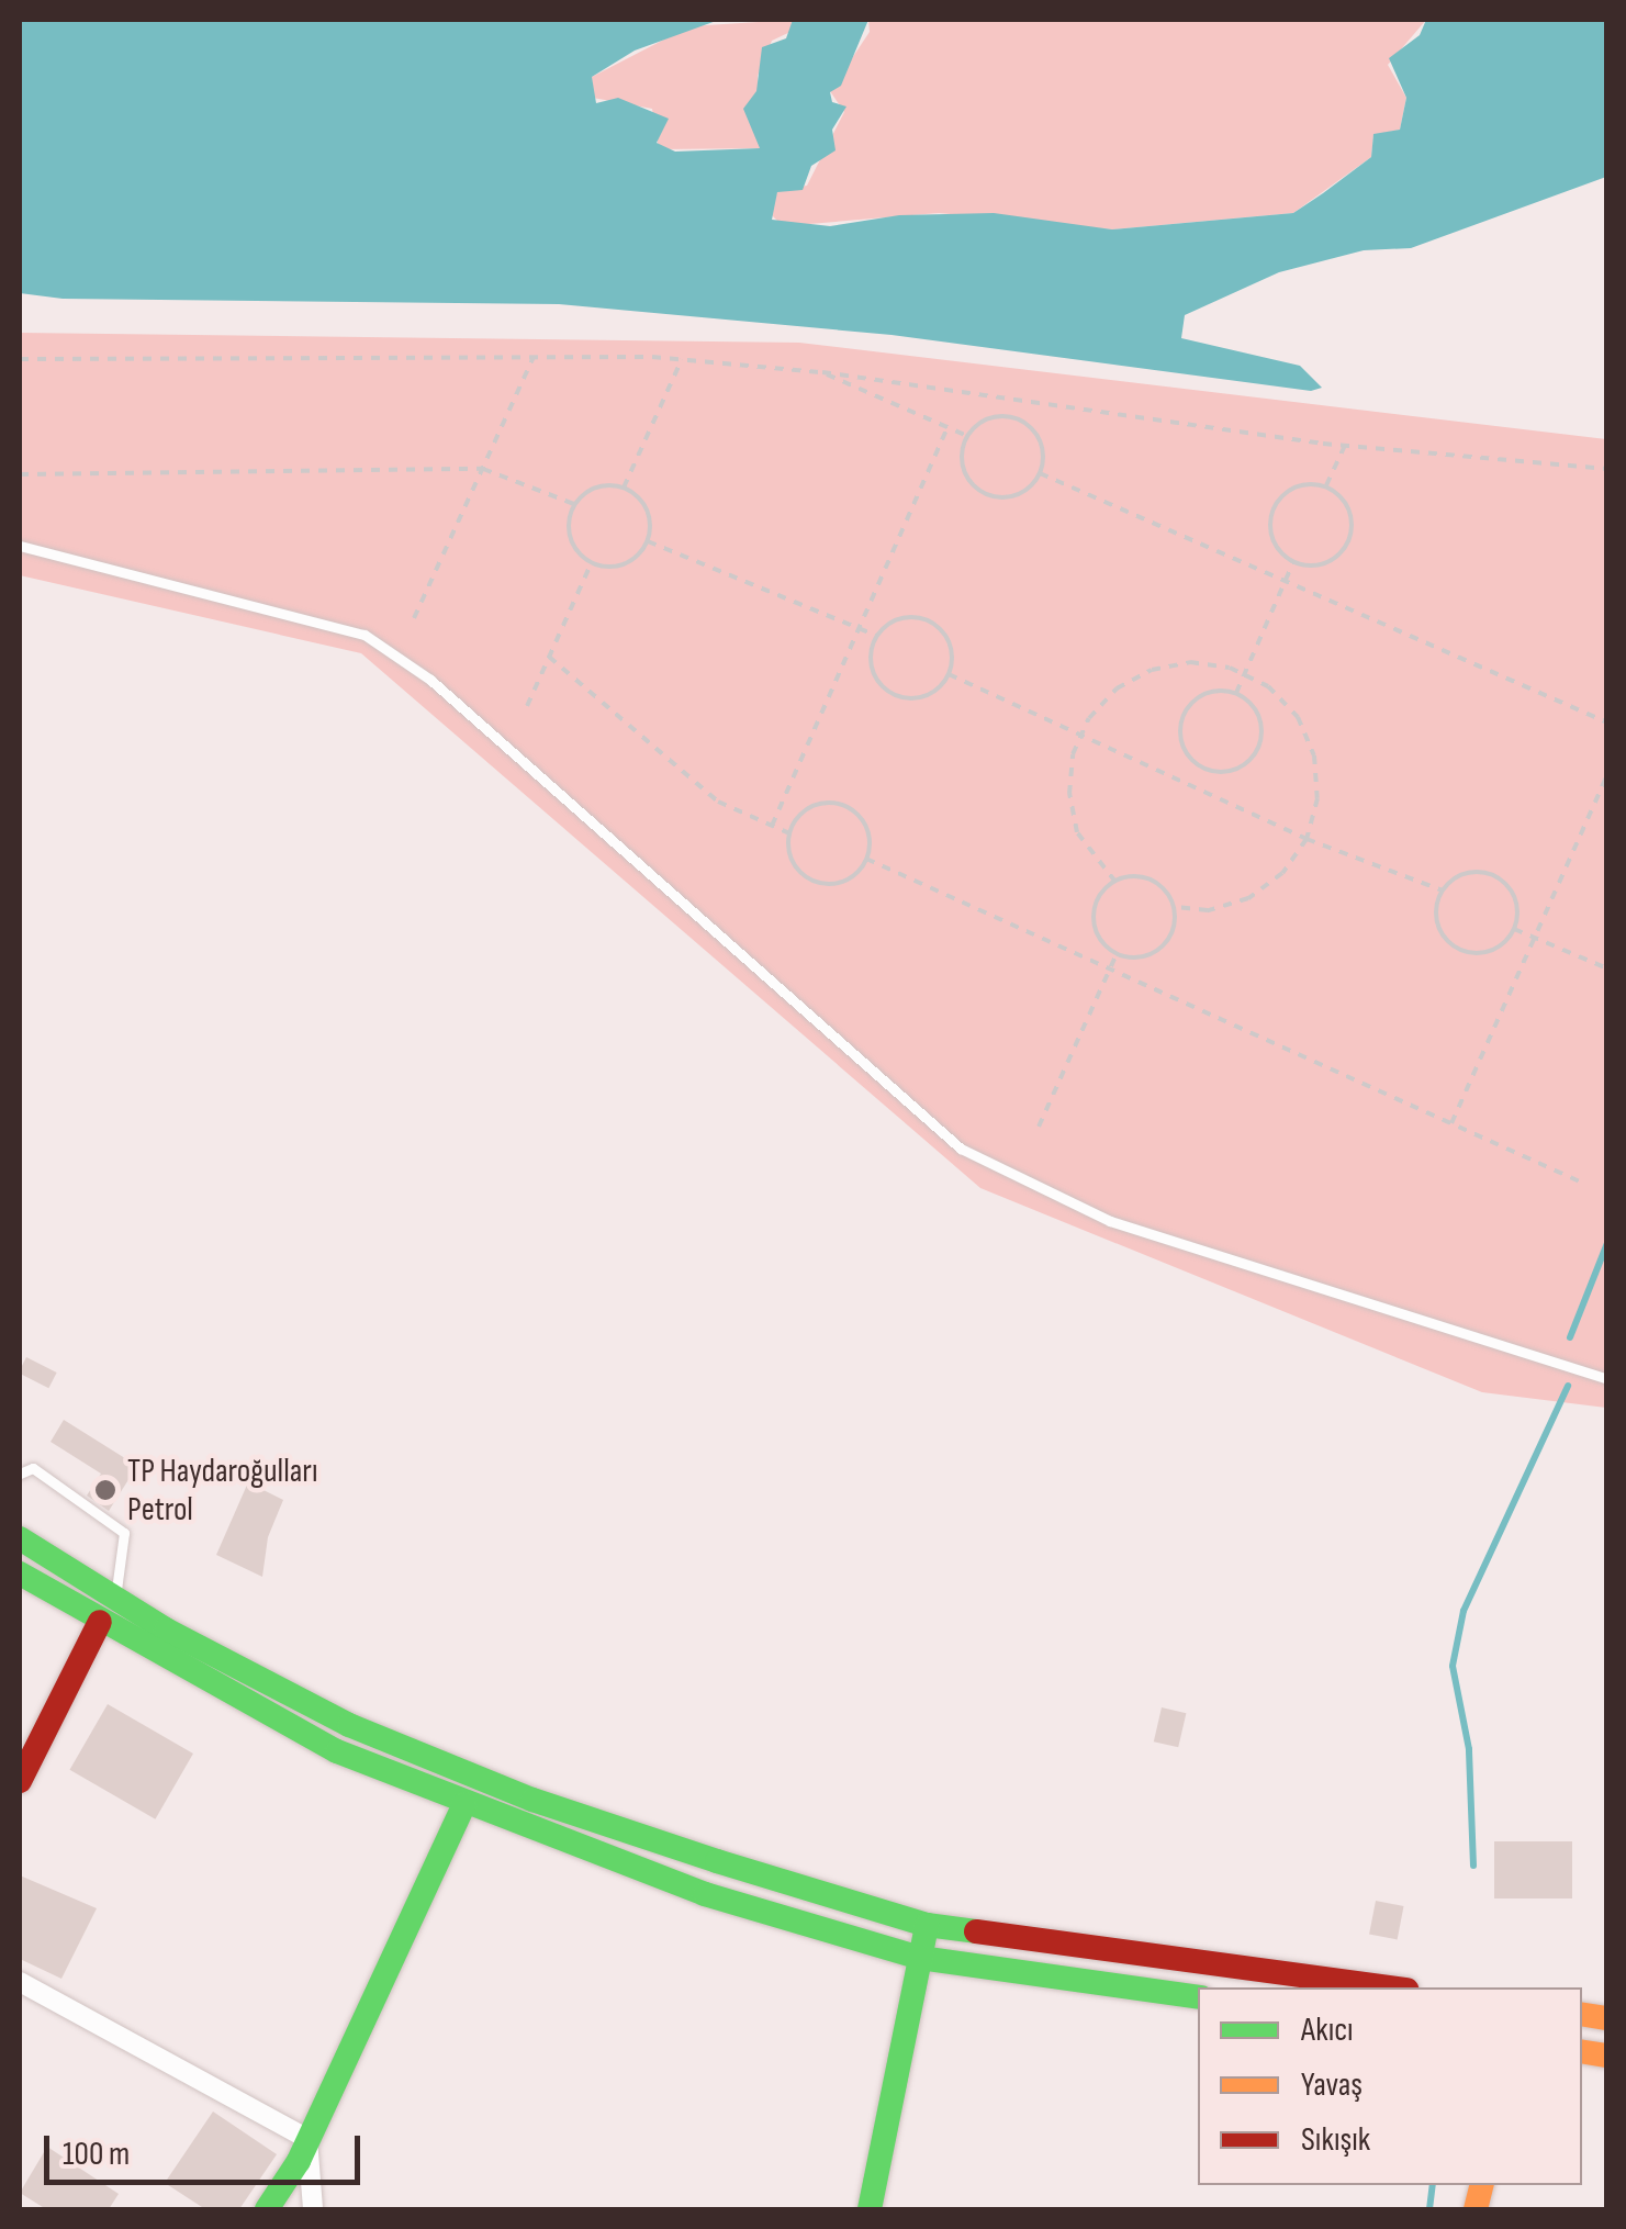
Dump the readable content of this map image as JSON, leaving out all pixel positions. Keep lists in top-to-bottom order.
{
  "places": ["TP Haydaroğulları Petrol"],
  "legend": ["Akıcı", "Yavaş", "Sıkışık"],
  "scale_bar": "100 m"
}
